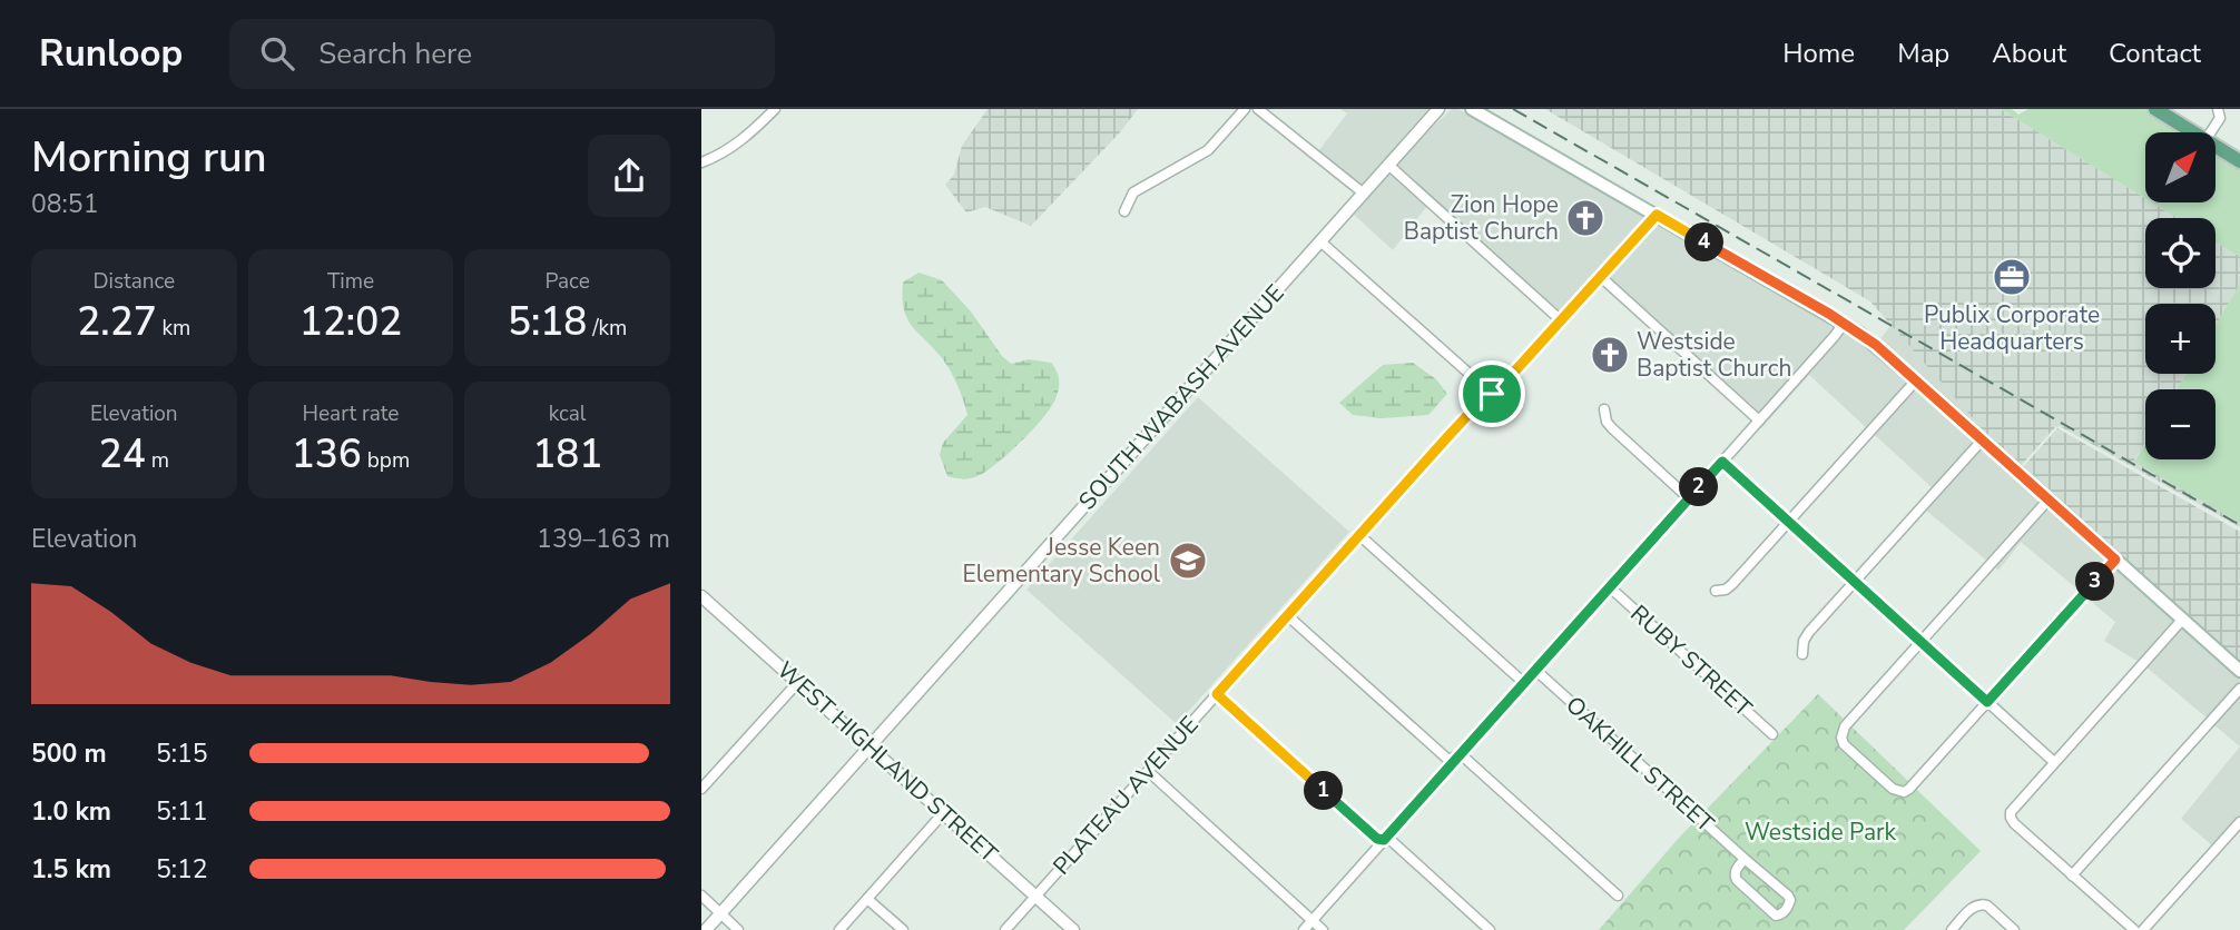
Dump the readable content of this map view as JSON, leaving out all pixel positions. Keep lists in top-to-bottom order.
{
  "streets": {
    "street": [
      "SOUTH WABASH AVENUE",
      "RUBY STREET",
      "WEST HIGHLAND STREET",
      "OAKHILL STREET",
      "PLATEAU AVENUE"
    ]
  },
  "crossings": [
    ["SOUTH WABASH AVENUE", "WEST HIGHLAND STREET"],
    ["WEST HIGHLAND STREET", "PLATEAU AVENUE"]
  ],
  "parks": ["Westside Park"],
  "places": {
    "church": ["Zion Hope Baptist Church", "Westside Baptist Church"],
    "office": ["Publix Corporate Headquarters"],
    "school or university": ["Jesse Keen Elementary School"]
  },
  "north": "top right",
  "page": {
    "header": "Runloop",
    "search": "Search here",
    "nav": [
      "Home",
      "Map",
      "About",
      "Contact"
    ],
    "heading": ["Morning run", "08:51"],
    "map_buttons": ["+", "−"],
    "pins": [
      "4",
      "2",
      "3",
      "1"
    ],
    "stats": [
      ["Distance", "2.27 km"],
      ["Time", "12:02"],
      ["Pace", "5:18 /km"],
      ["Elevation", "24 m"],
      ["Heart rate", "136 bpm"],
      ["kcal", "181"]
    ],
    "chart": ["Elevation", "139–163 m"],
    "list": [
      {
        "name": "500 m",
        "note": "5:15"
      },
      {
        "name": "1.0 km",
        "note": "5:11"
      },
      {
        "name": "1.5 km",
        "note": "5:12"
      }
    ]
  }
}
